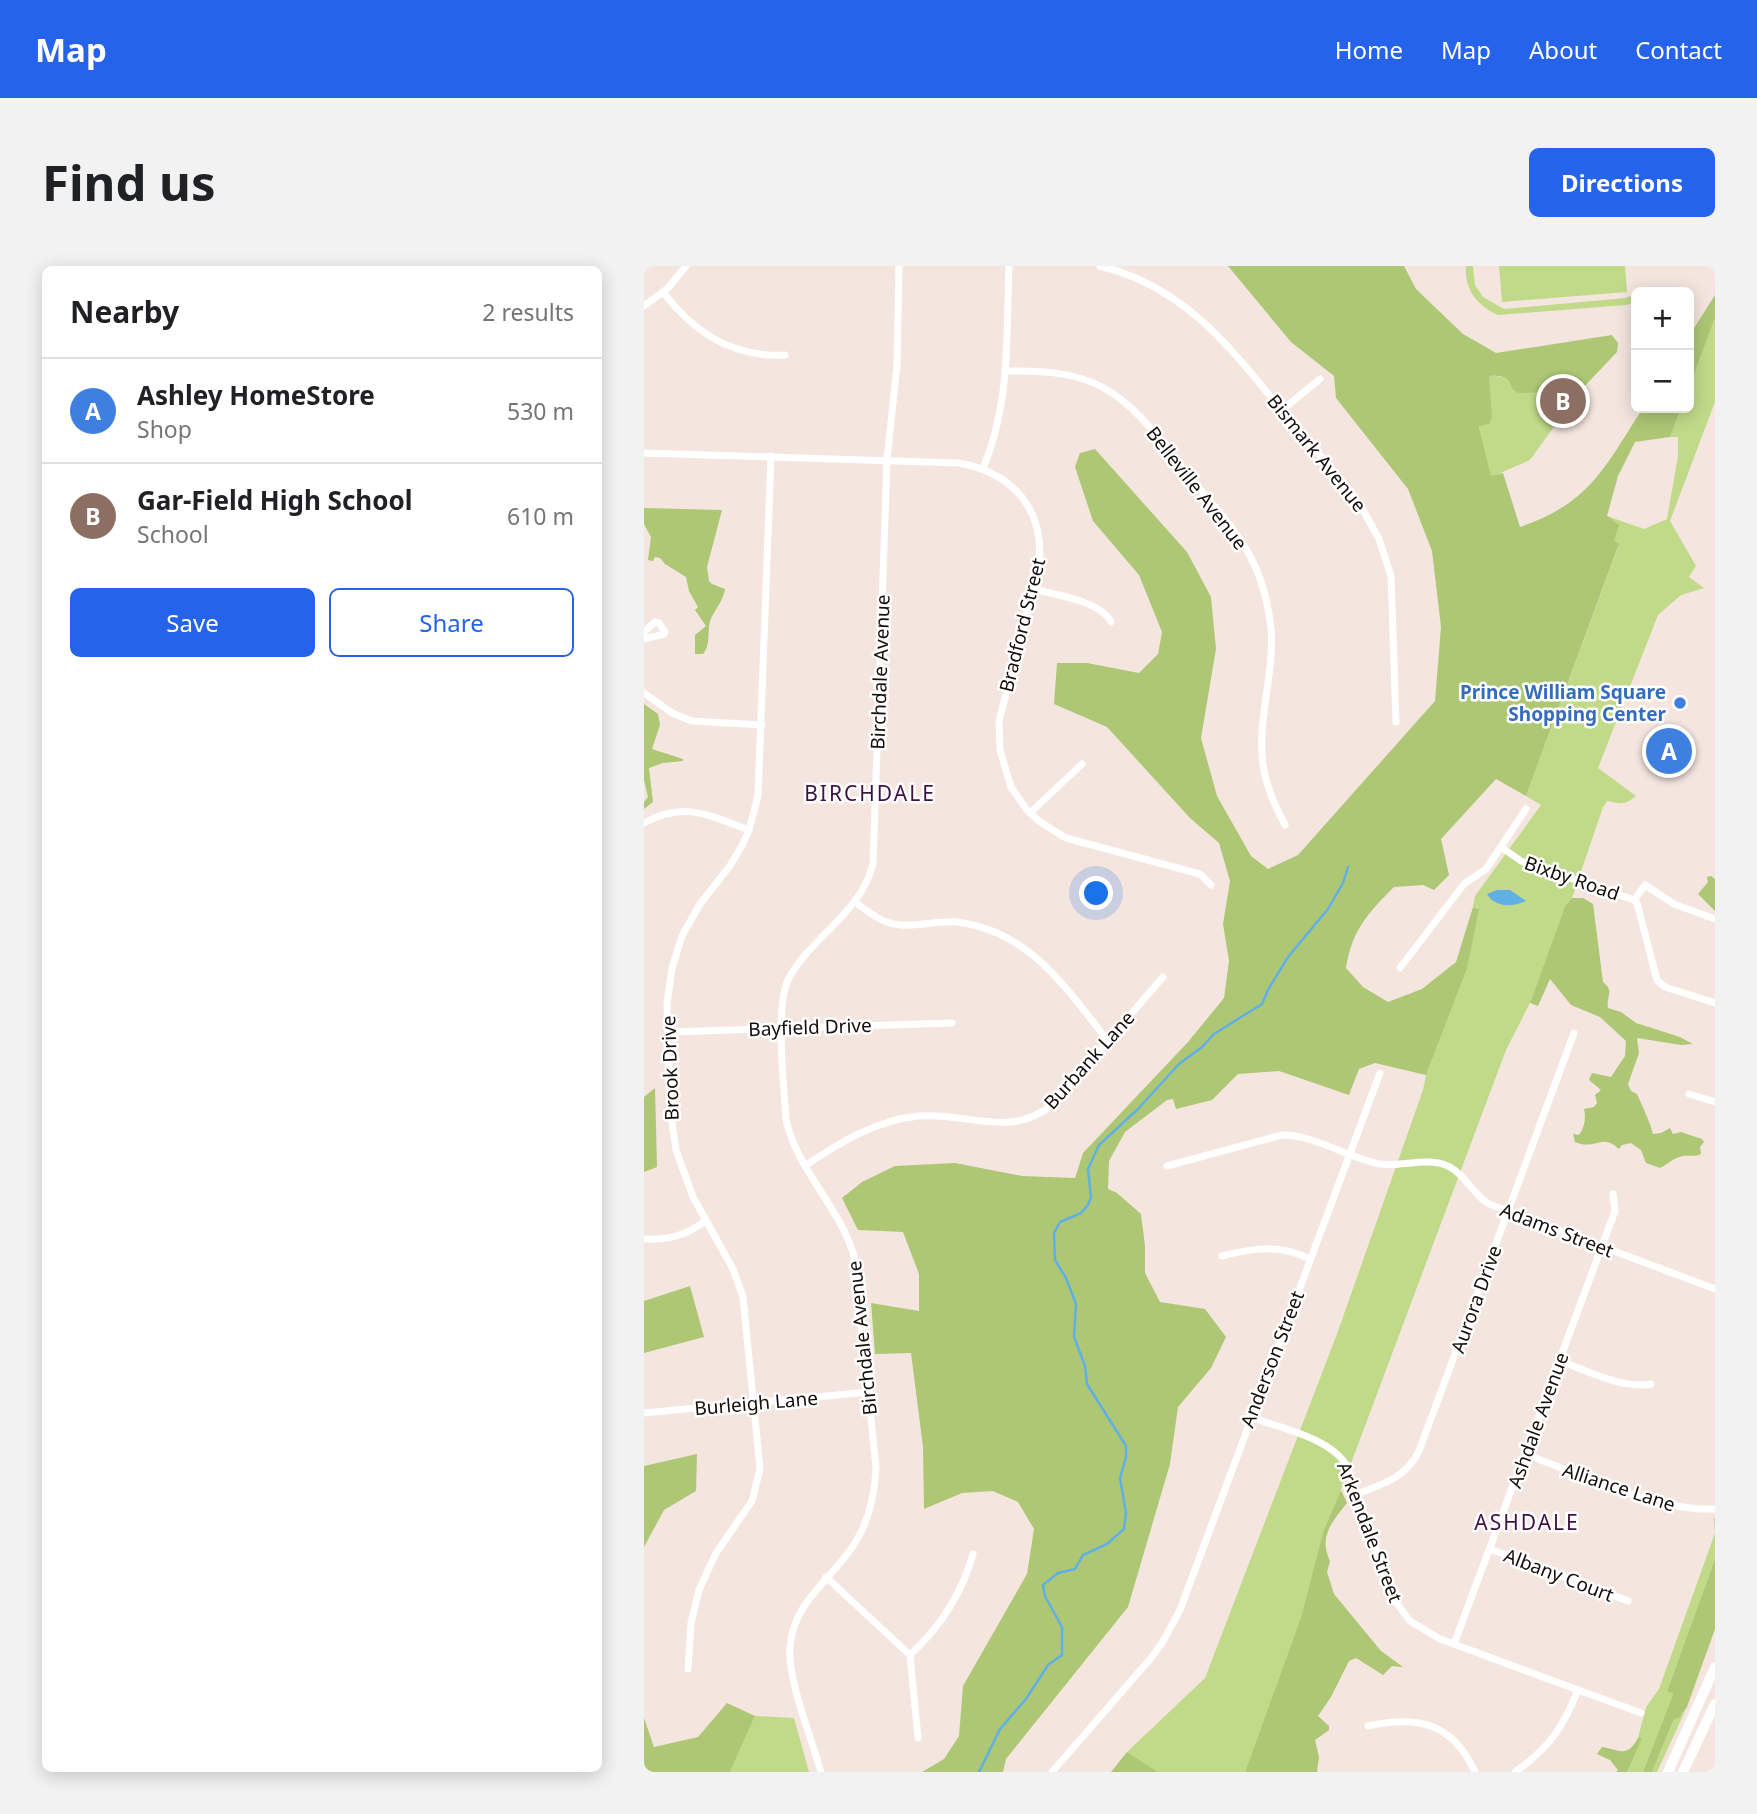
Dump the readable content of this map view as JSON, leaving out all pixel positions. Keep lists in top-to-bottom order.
{
  "streets": {
    "street": [
      "Bismark Avenue",
      "Belleville Avenue",
      "Bradford Street",
      "Birchdale Avenue",
      "Bixby Road",
      "Bayfield Drive",
      "Burbank Lane",
      "Brook Drive",
      "Adams Street",
      "Aurora Drive",
      "Anderson Street",
      "Burleigh Lane",
      "Ashdale Avenue",
      "Alliance Lane",
      "Arkendale Street",
      "Albany Court"
    ]
  },
  "crossings": [
    ["Bradford Street", "Birchdale Avenue"],
    ["Bradford Street", "Brook Drive"],
    ["Birchdale Avenue", "Bayfield Drive"],
    ["Birchdale Avenue", "Burbank Lane"],
    ["Birchdale Avenue", "Burleigh Lane"],
    ["Bayfield Drive", "Brook Drive"],
    ["Brook Drive", "Burleigh Lane"],
    ["Adams Street", "Aurora Drive"],
    ["Adams Street", "Anderson Street"],
    ["Adams Street", "Ashdale Avenue"],
    ["Aurora Drive", "Arkendale Street"],
    ["Anderson Street", "Arkendale Street"],
    ["Ashdale Avenue", "Alliance Lane"],
    ["Ashdale Avenue", "Arkendale Street"],
    ["Ashdale Avenue", "Albany Court"]
  ],
  "districts": ["BIRCHDALE", "ASHDALE"],
  "places": ["Prince William Square Shopping Center"],
  "page": {
    "header": "Map",
    "nav": [
      "Home",
      "Map",
      "About",
      "Contact"
    ],
    "buttons": [
      "Directions",
      ["Save", "Share"]
    ],
    "title": "Find us",
    "heading": ["Nearby", "2 results"],
    "map_buttons": ["+", "−"],
    "list": [
      {
        "mark": "A",
        "name": "Ashley HomeStore",
        "note": "Shop",
        "value": "530 m"
      },
      {
        "mark": "B",
        "name": "Gar-Field High School",
        "note": "School",
        "value": "610 m"
      }
    ],
    "pins": ["B", "A"]
  }
}
